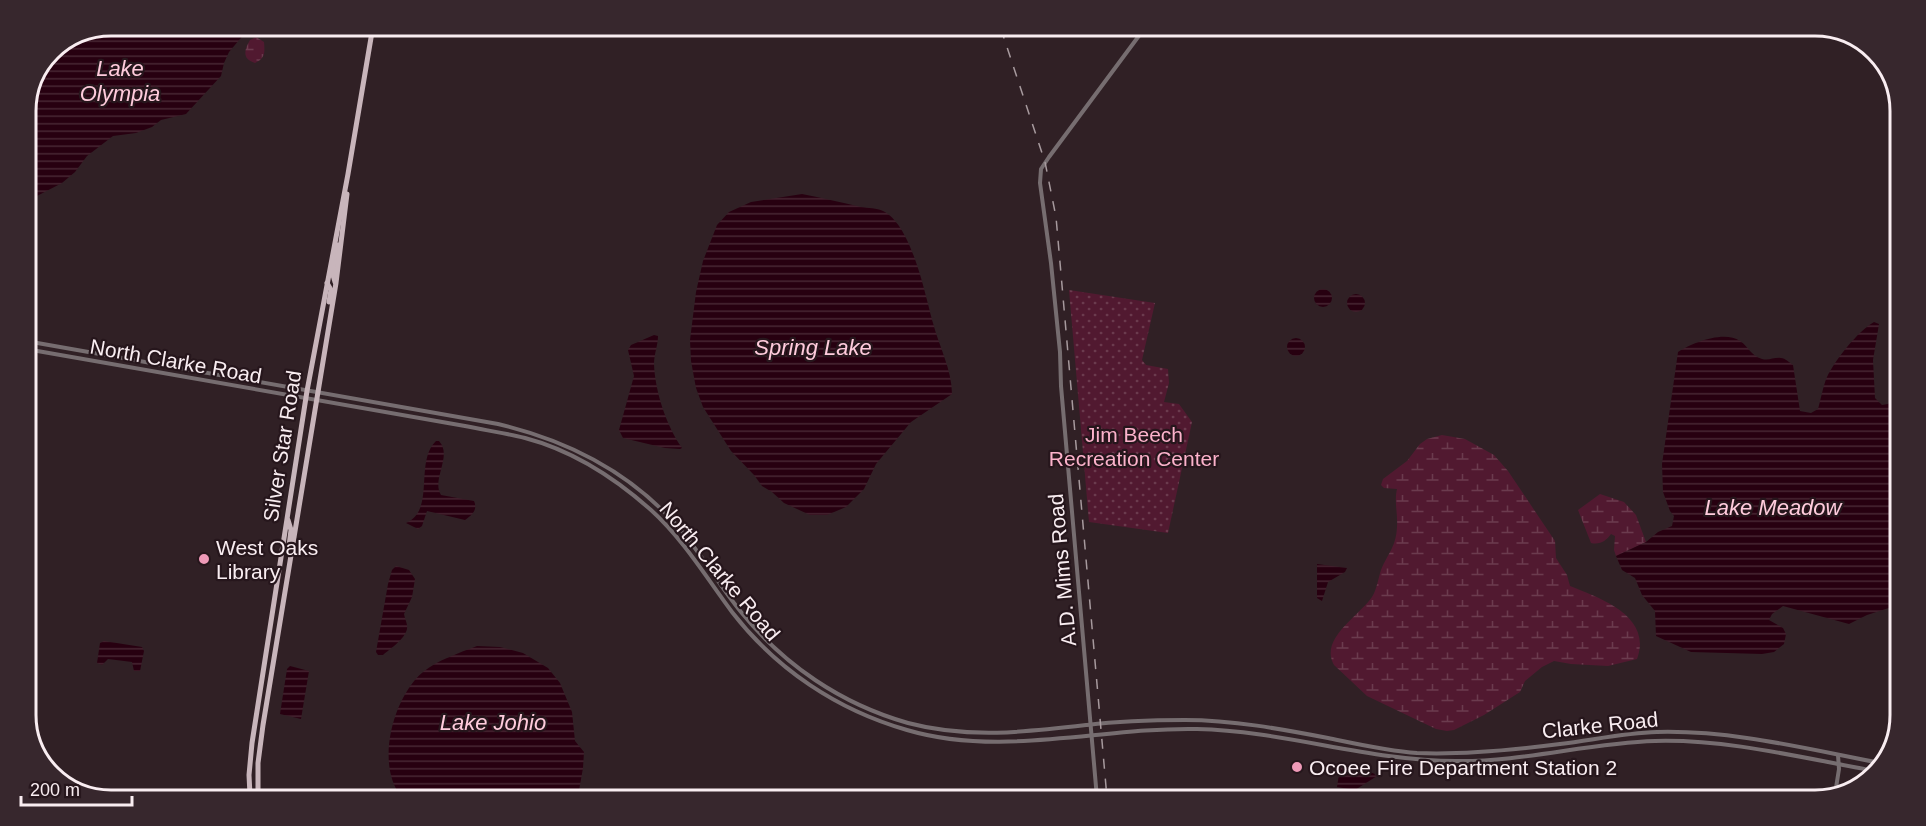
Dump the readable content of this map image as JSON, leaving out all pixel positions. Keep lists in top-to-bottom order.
{
  "streets": {
    "main road": ["Silver Star Road"],
    "street": ["North Clarke Road", "A.D. Mims Road", "Clarke Road"]
  },
  "crossings": [
    ["North Clarke Road", "Silver Star Road"],
    ["North Clarke Road", "A.D. Mims Road"],
    ["North Clarke Road", "Clarke Road"]
  ],
  "water": [
    "Lake Olympia",
    "Spring Lake",
    "Lake Meadow",
    "Lake Johio"
  ],
  "parks": ["Jim Beech Recreation Center"],
  "places": ["West Oaks Library", "Ocoee Fire Department Station 2"],
  "scale_bar": "200 m"
}
